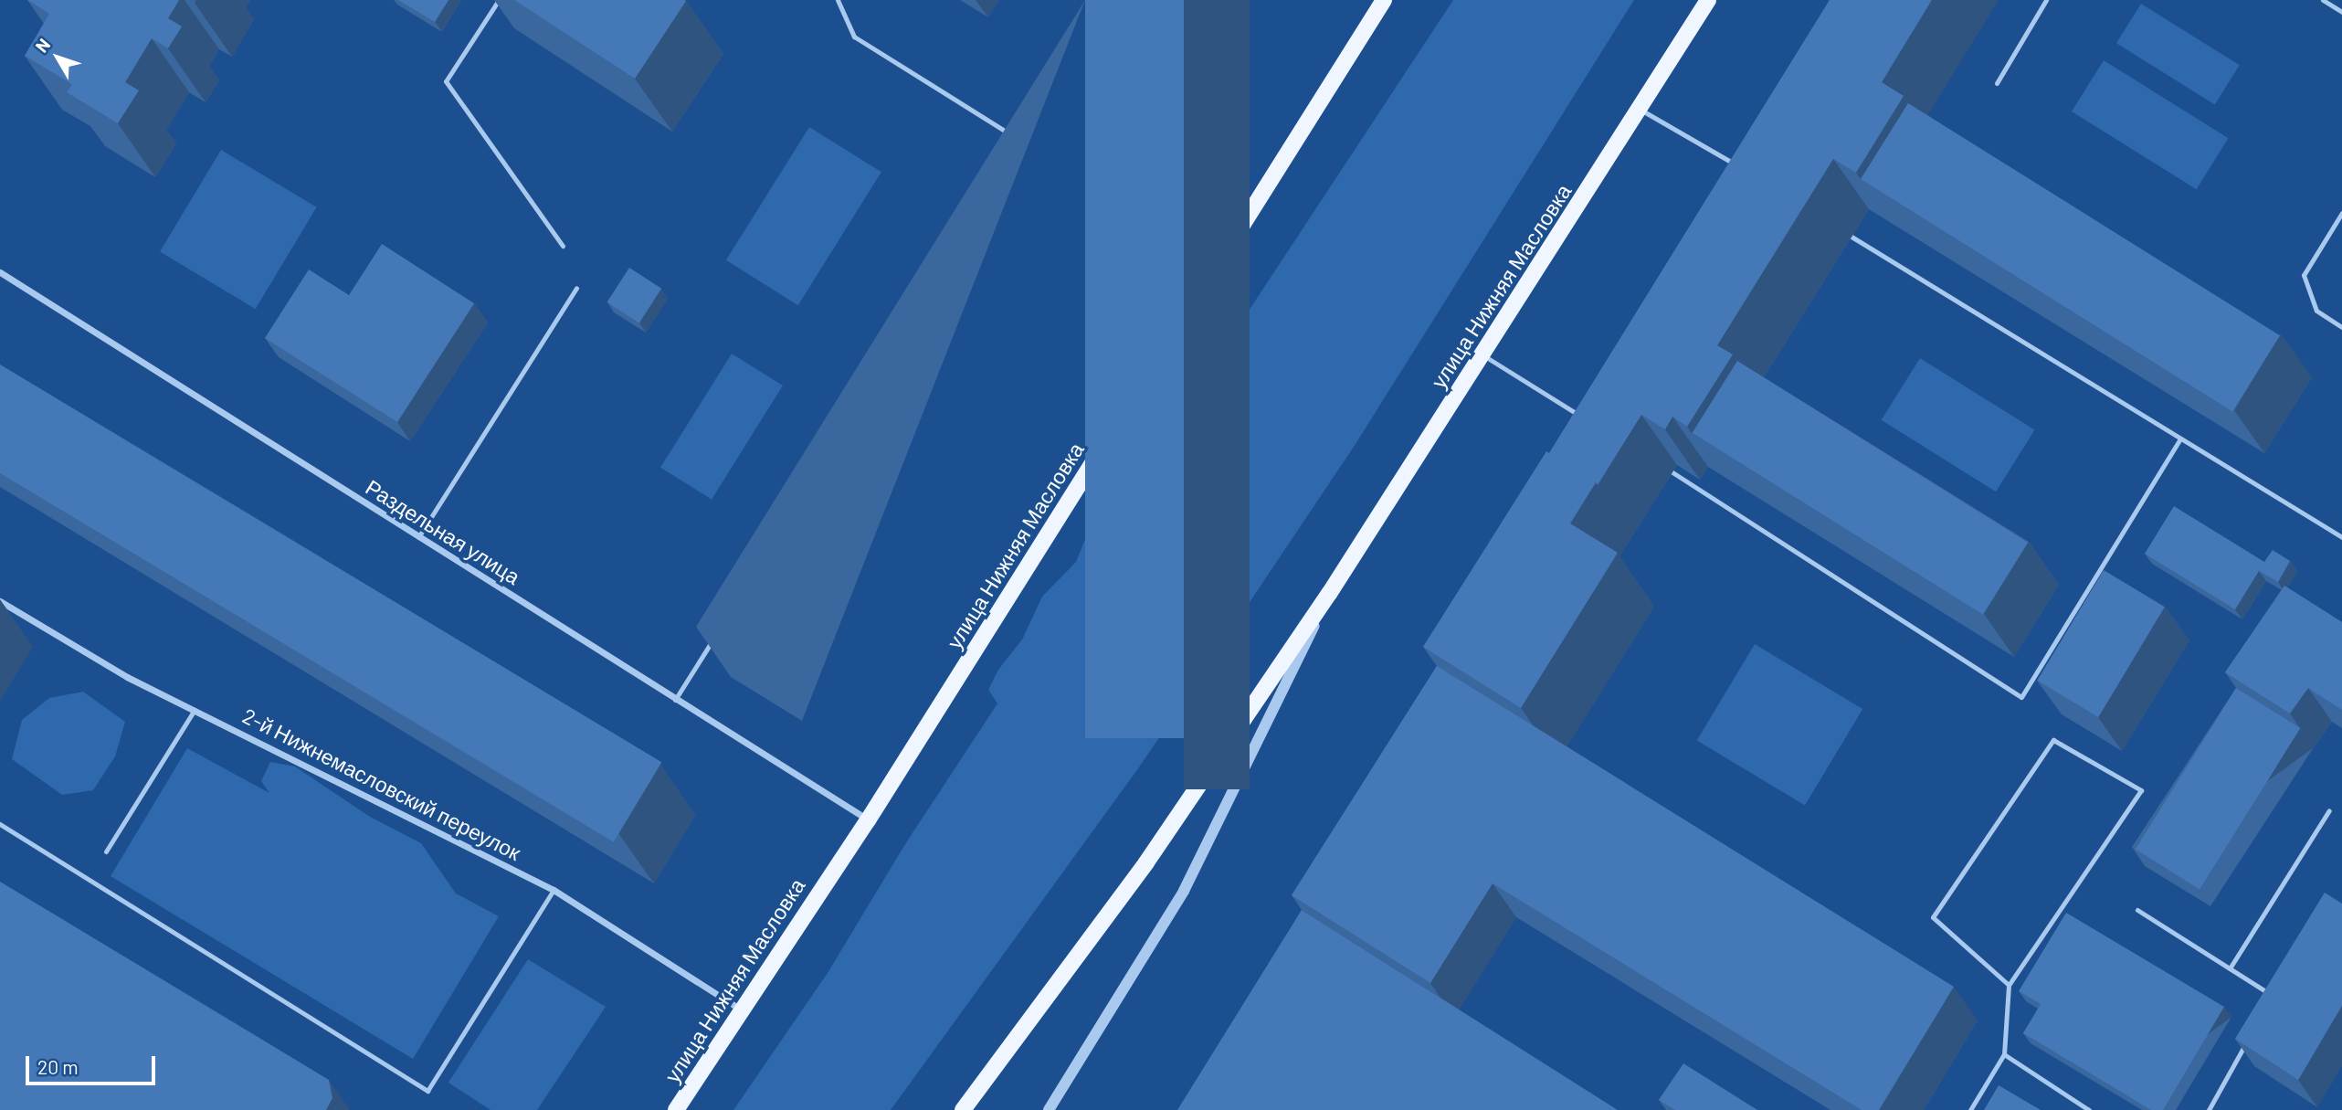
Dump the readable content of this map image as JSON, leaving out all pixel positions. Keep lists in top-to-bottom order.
{
  "streets": {
    "main road": ["улица Нижняя Масловка"],
    "street": ["Раздельная улица", "2-й Нижнемасловский переулок"]
  },
  "crossings": [
    ["улица Нижняя Масловка", "Раздельная улица"],
    ["улица Нижняя Масловка", "2-й Нижнемасловский переулок"]
  ],
  "scale_bar": "20 m",
  "north": "top left"
}
